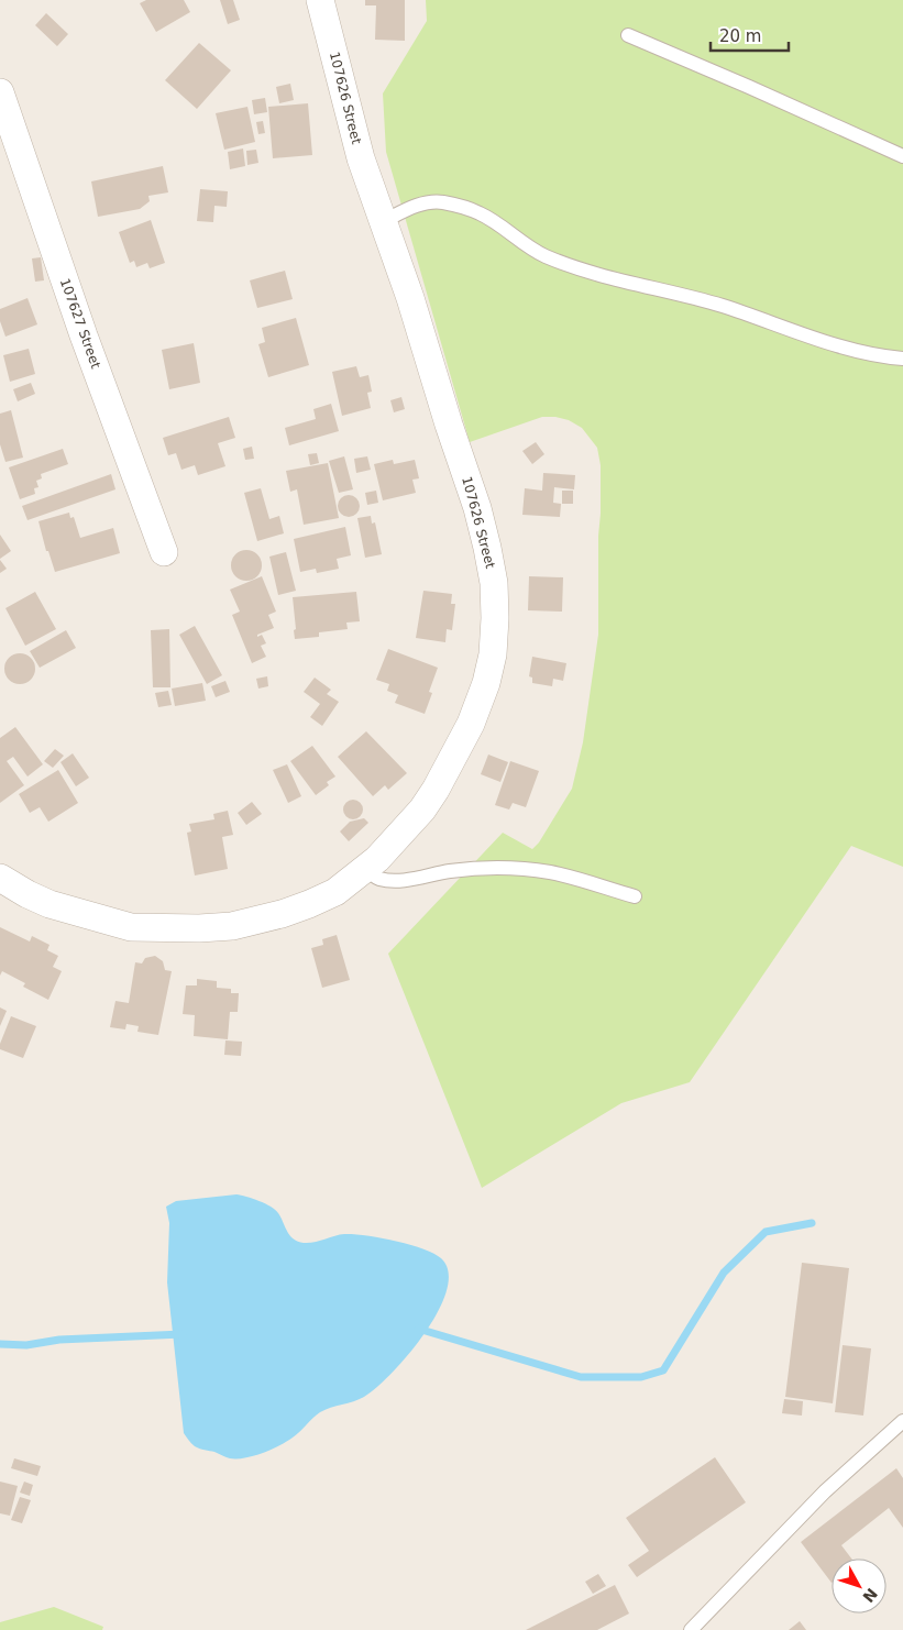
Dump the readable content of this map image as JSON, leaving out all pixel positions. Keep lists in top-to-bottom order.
{
  "streets": {
    "street": ["107626 Street", "107627 Street"]
  },
  "scale_bar": "20 m",
  "north": "bottom right"
}
